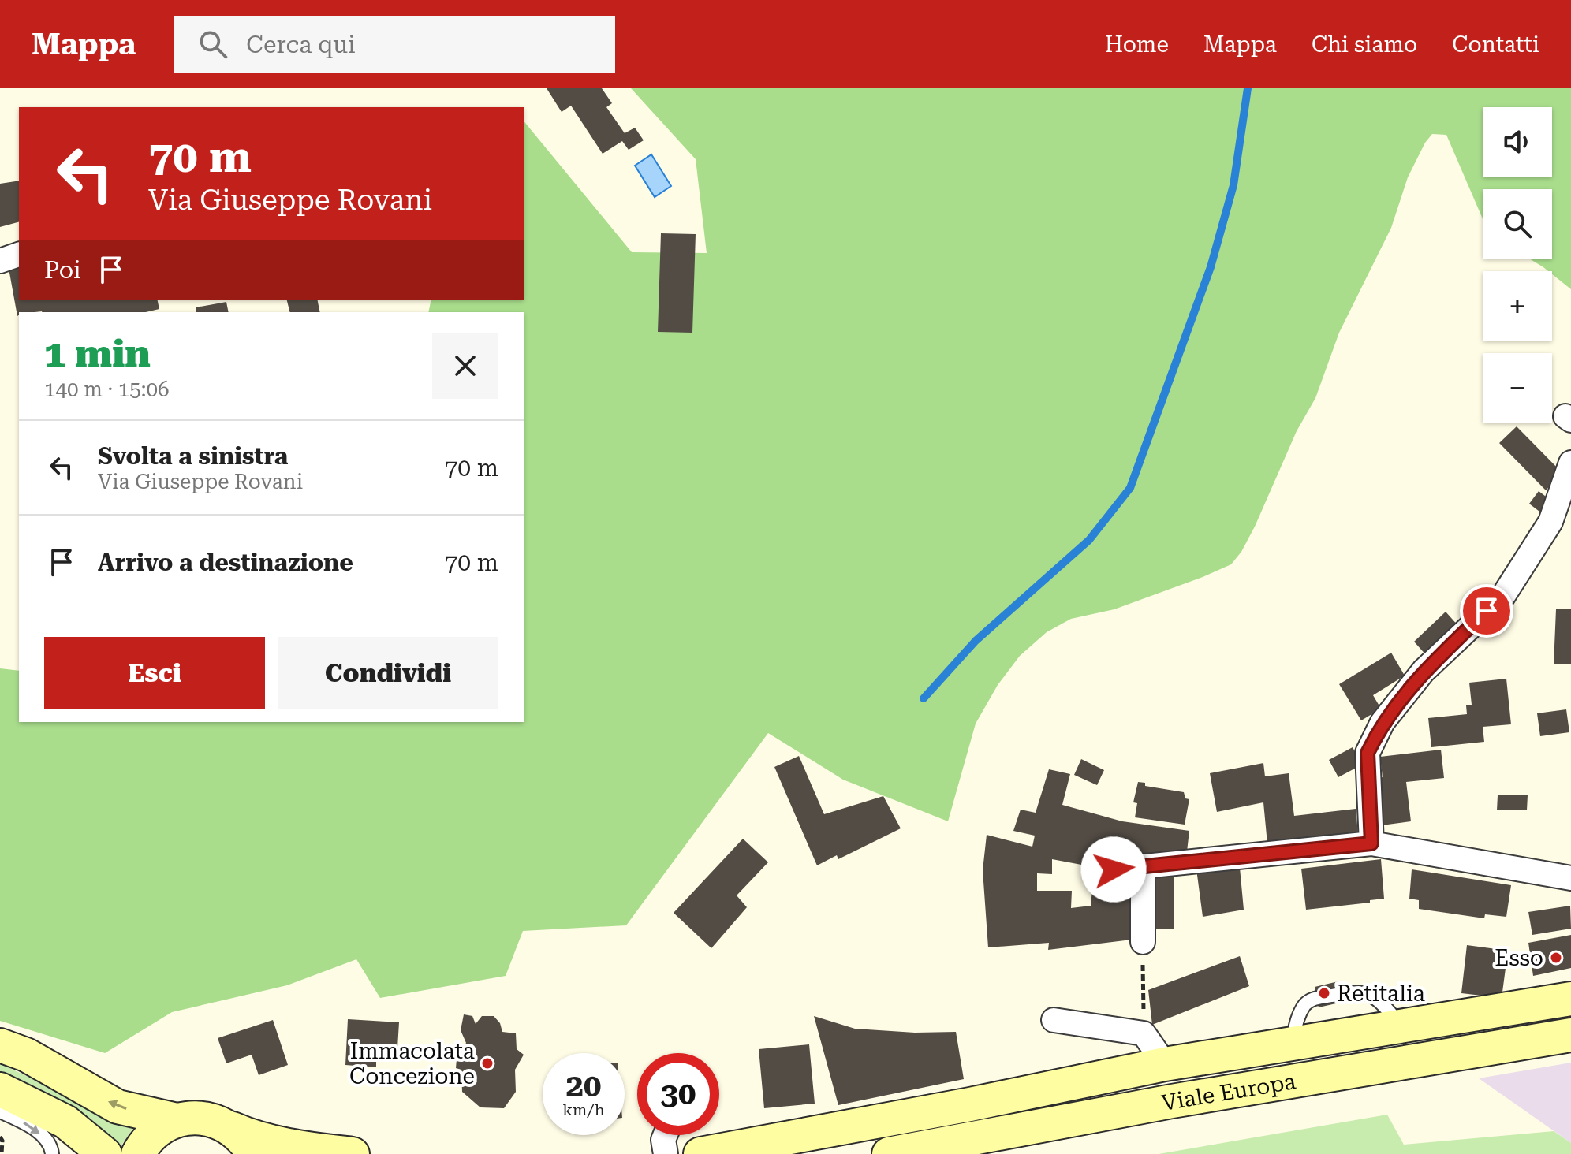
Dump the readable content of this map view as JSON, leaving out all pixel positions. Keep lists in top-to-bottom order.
{
  "streets": {
    "street": ["Viale Europa"]
  },
  "places": ["Esso", "Retitalia", "Immacolata Concezione"],
  "page": {
    "header": "Mappa",
    "search": "Cerca qui",
    "nav": [
      "Home",
      "Mappa",
      "Chi siamo",
      "Contatti"
    ],
    "map_buttons": ["+", "−"],
    "turn": ["70 m", "Via Giuseppe Rovani"],
    "then": "Poi",
    "heading": ["1 min", "140 m · 15:06"],
    "list": [
      {
        "name": "Svolta a sinistra",
        "note": "Via Giuseppe Rovani",
        "value": "70 m"
      },
      {
        "name": "Arrivo a destinazione",
        "value": "70 m"
      }
    ],
    "buttons": ["Esci", "Condividi"],
    "speed": "20 km/h",
    "limit": "30"
  }
}
